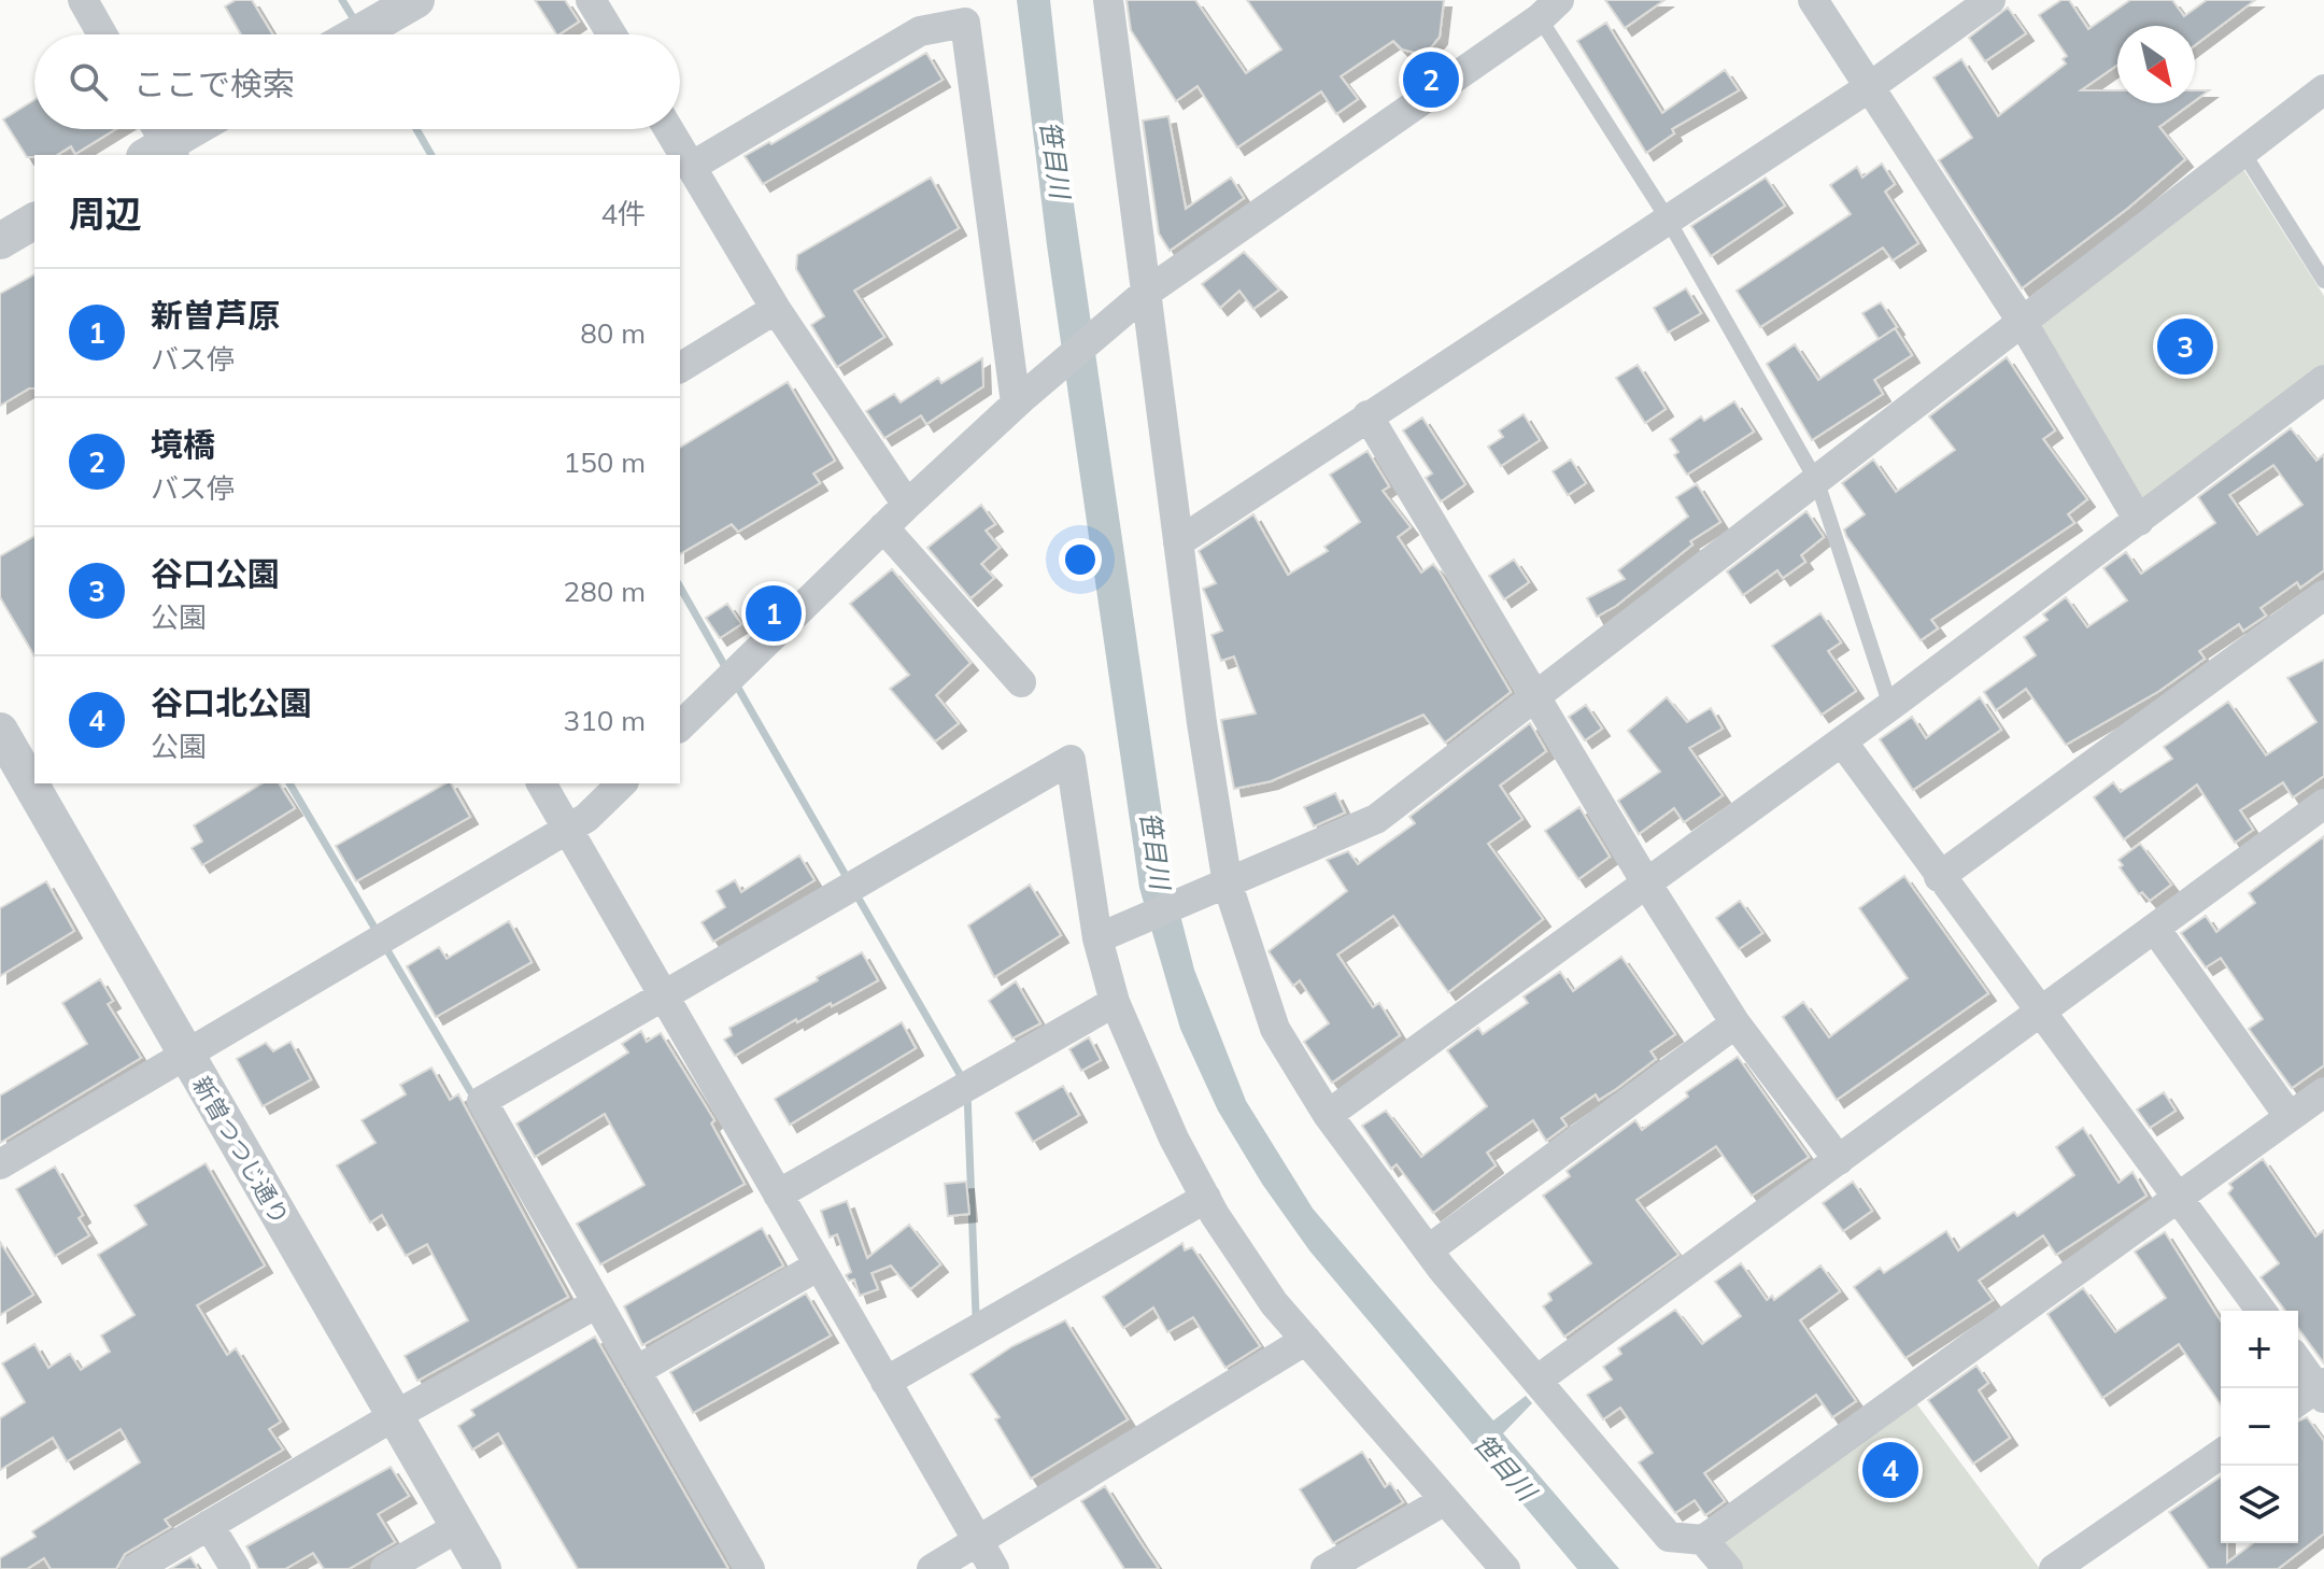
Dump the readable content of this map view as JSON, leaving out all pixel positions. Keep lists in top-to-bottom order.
{
  "streets": {
    "street": ["新曽つつじ通り"]
  },
  "water": ["笹目川"],
  "north": "bottom right",
  "page": {
    "search": "ここで検索",
    "pins": [
      "2",
      "3",
      "1",
      "4"
    ],
    "heading": ["周辺", "4件"],
    "list": [
      {
        "mark": "1",
        "name": "新曽芦原",
        "note": "バス停",
        "value": "80 m"
      },
      {
        "mark": "2",
        "name": "境橋",
        "note": "バス停",
        "value": "150 m"
      },
      {
        "mark": "3",
        "name": "谷口公園",
        "note": "公園",
        "value": "280 m"
      },
      {
        "mark": "4",
        "name": "谷口北公園",
        "note": "公園",
        "value": "310 m"
      }
    ],
    "map_buttons": ["+", "−"]
  }
}
